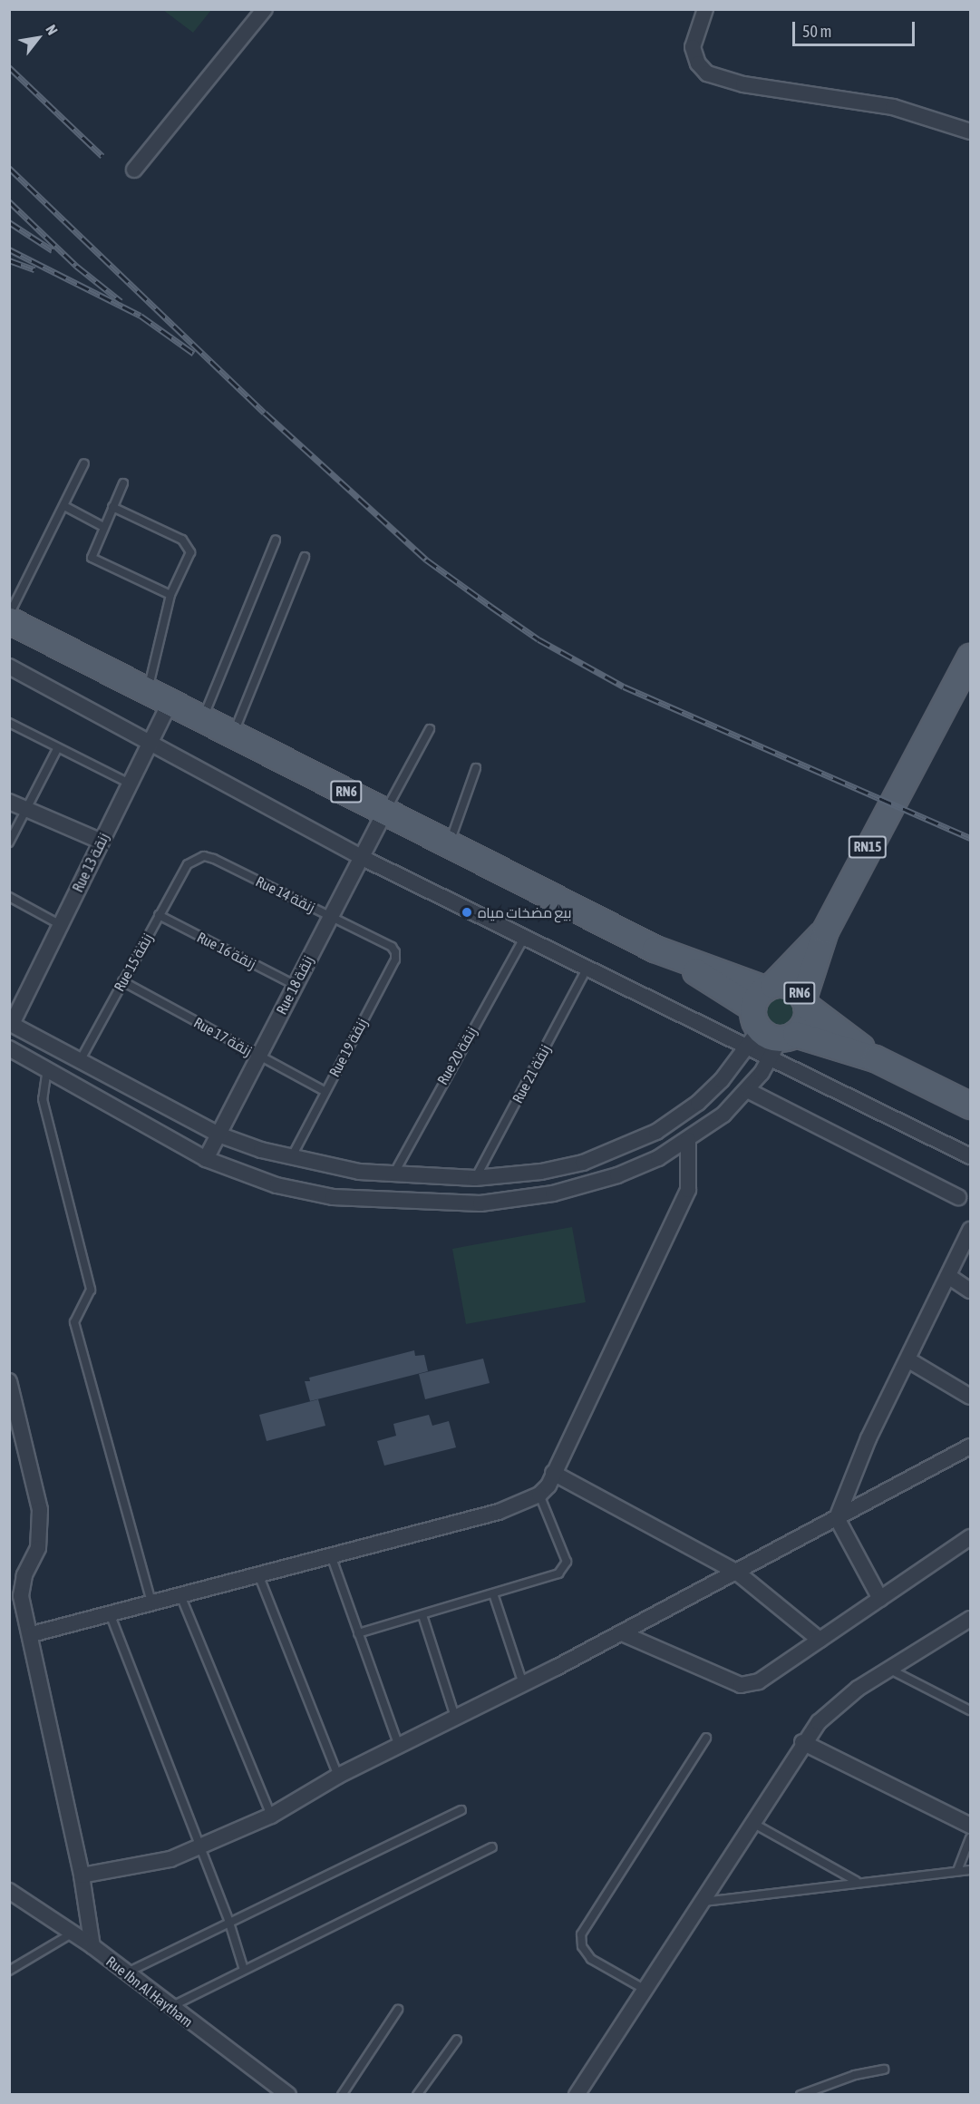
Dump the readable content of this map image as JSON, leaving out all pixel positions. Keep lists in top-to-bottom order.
{
  "streets": {
    "main road": ["RN6", "RN15"],
    "street": ["Rue 13 زنقة", "Rue 18 زنقة", "Rue Ibn Al Haytham"],
    "lane": [
      "Rue 14 زنقة",
      "Rue 16 زنقة",
      "Rue 15 زنقة",
      "Rue 17 زنقة",
      "Rue 19 زنقة",
      "Rue 20 زنقة",
      "Rue 21 زنقة"
    ]
  },
  "crossings": [
    ["RN6", "RN15"],
    ["RN6", "Rue 13 زنقة"],
    ["RN6", "Rue 18 زنقة"],
    ["Rue 14 زنقة", "Rue 15 زنقة"],
    ["Rue 14 زنقة", "Rue 18 زنقة"],
    ["Rue 14 زنقة", "Rue 19 زنقة"],
    ["Rue 16 زنقة", "Rue 15 زنقة"],
    ["Rue 16 زنقة", "Rue 18 زنقة"],
    ["Rue 15 زنقة", "Rue 17 زنقة"],
    ["Rue 18 زنقة", "Rue 17 زنقة"],
    ["Rue 17 زنقة", "Rue 19 زنقة"]
  ],
  "places": ["بيع مضخات مياه"],
  "scale_bar": "50 m",
  "north": "top right"
}
